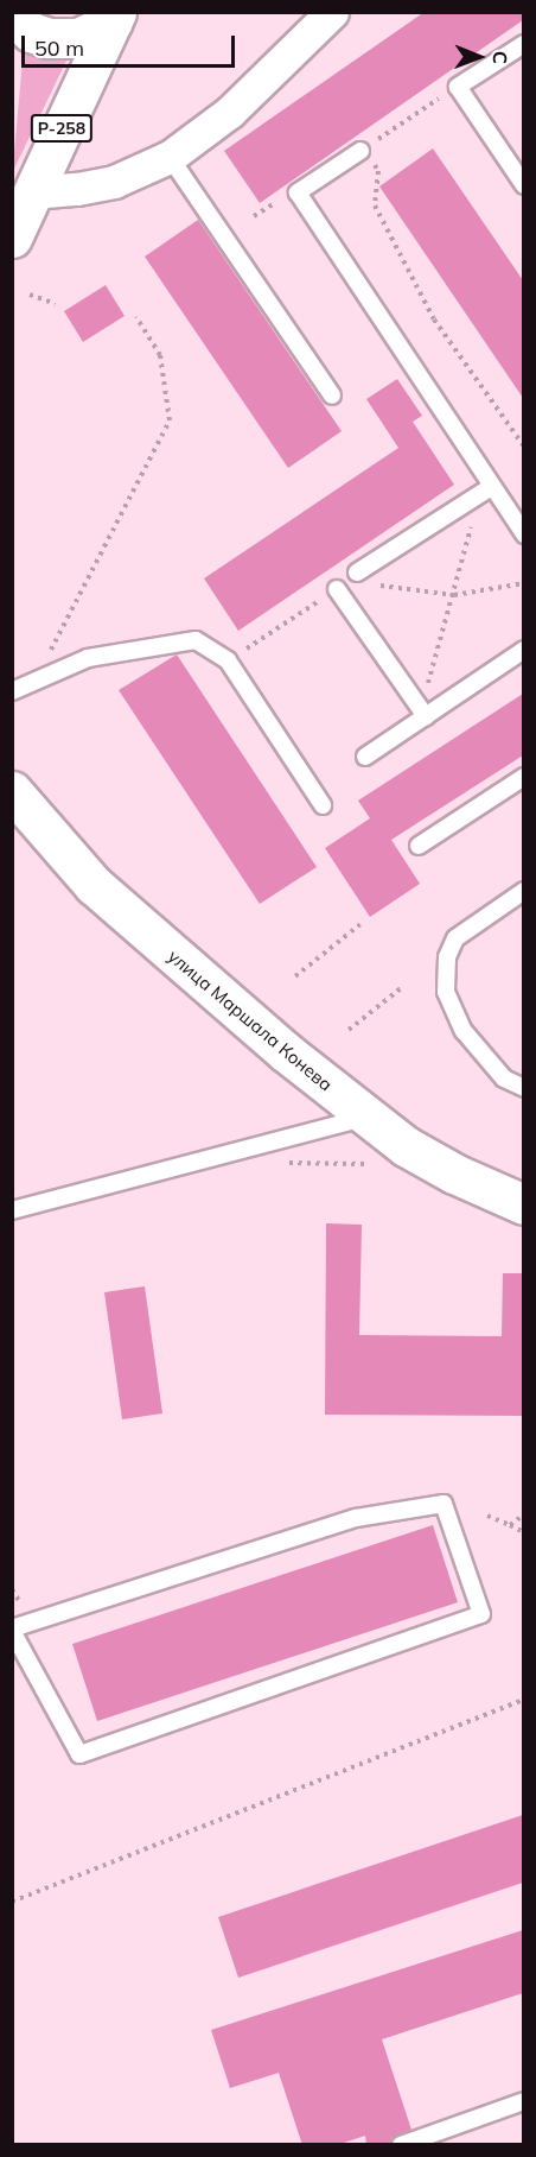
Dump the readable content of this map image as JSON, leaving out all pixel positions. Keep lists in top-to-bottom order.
{
  "streets": {
    "main road": ["Р-258", "улица Маршала Конева"]
  },
  "scale_bar": "50 m",
  "north": "right"
}
